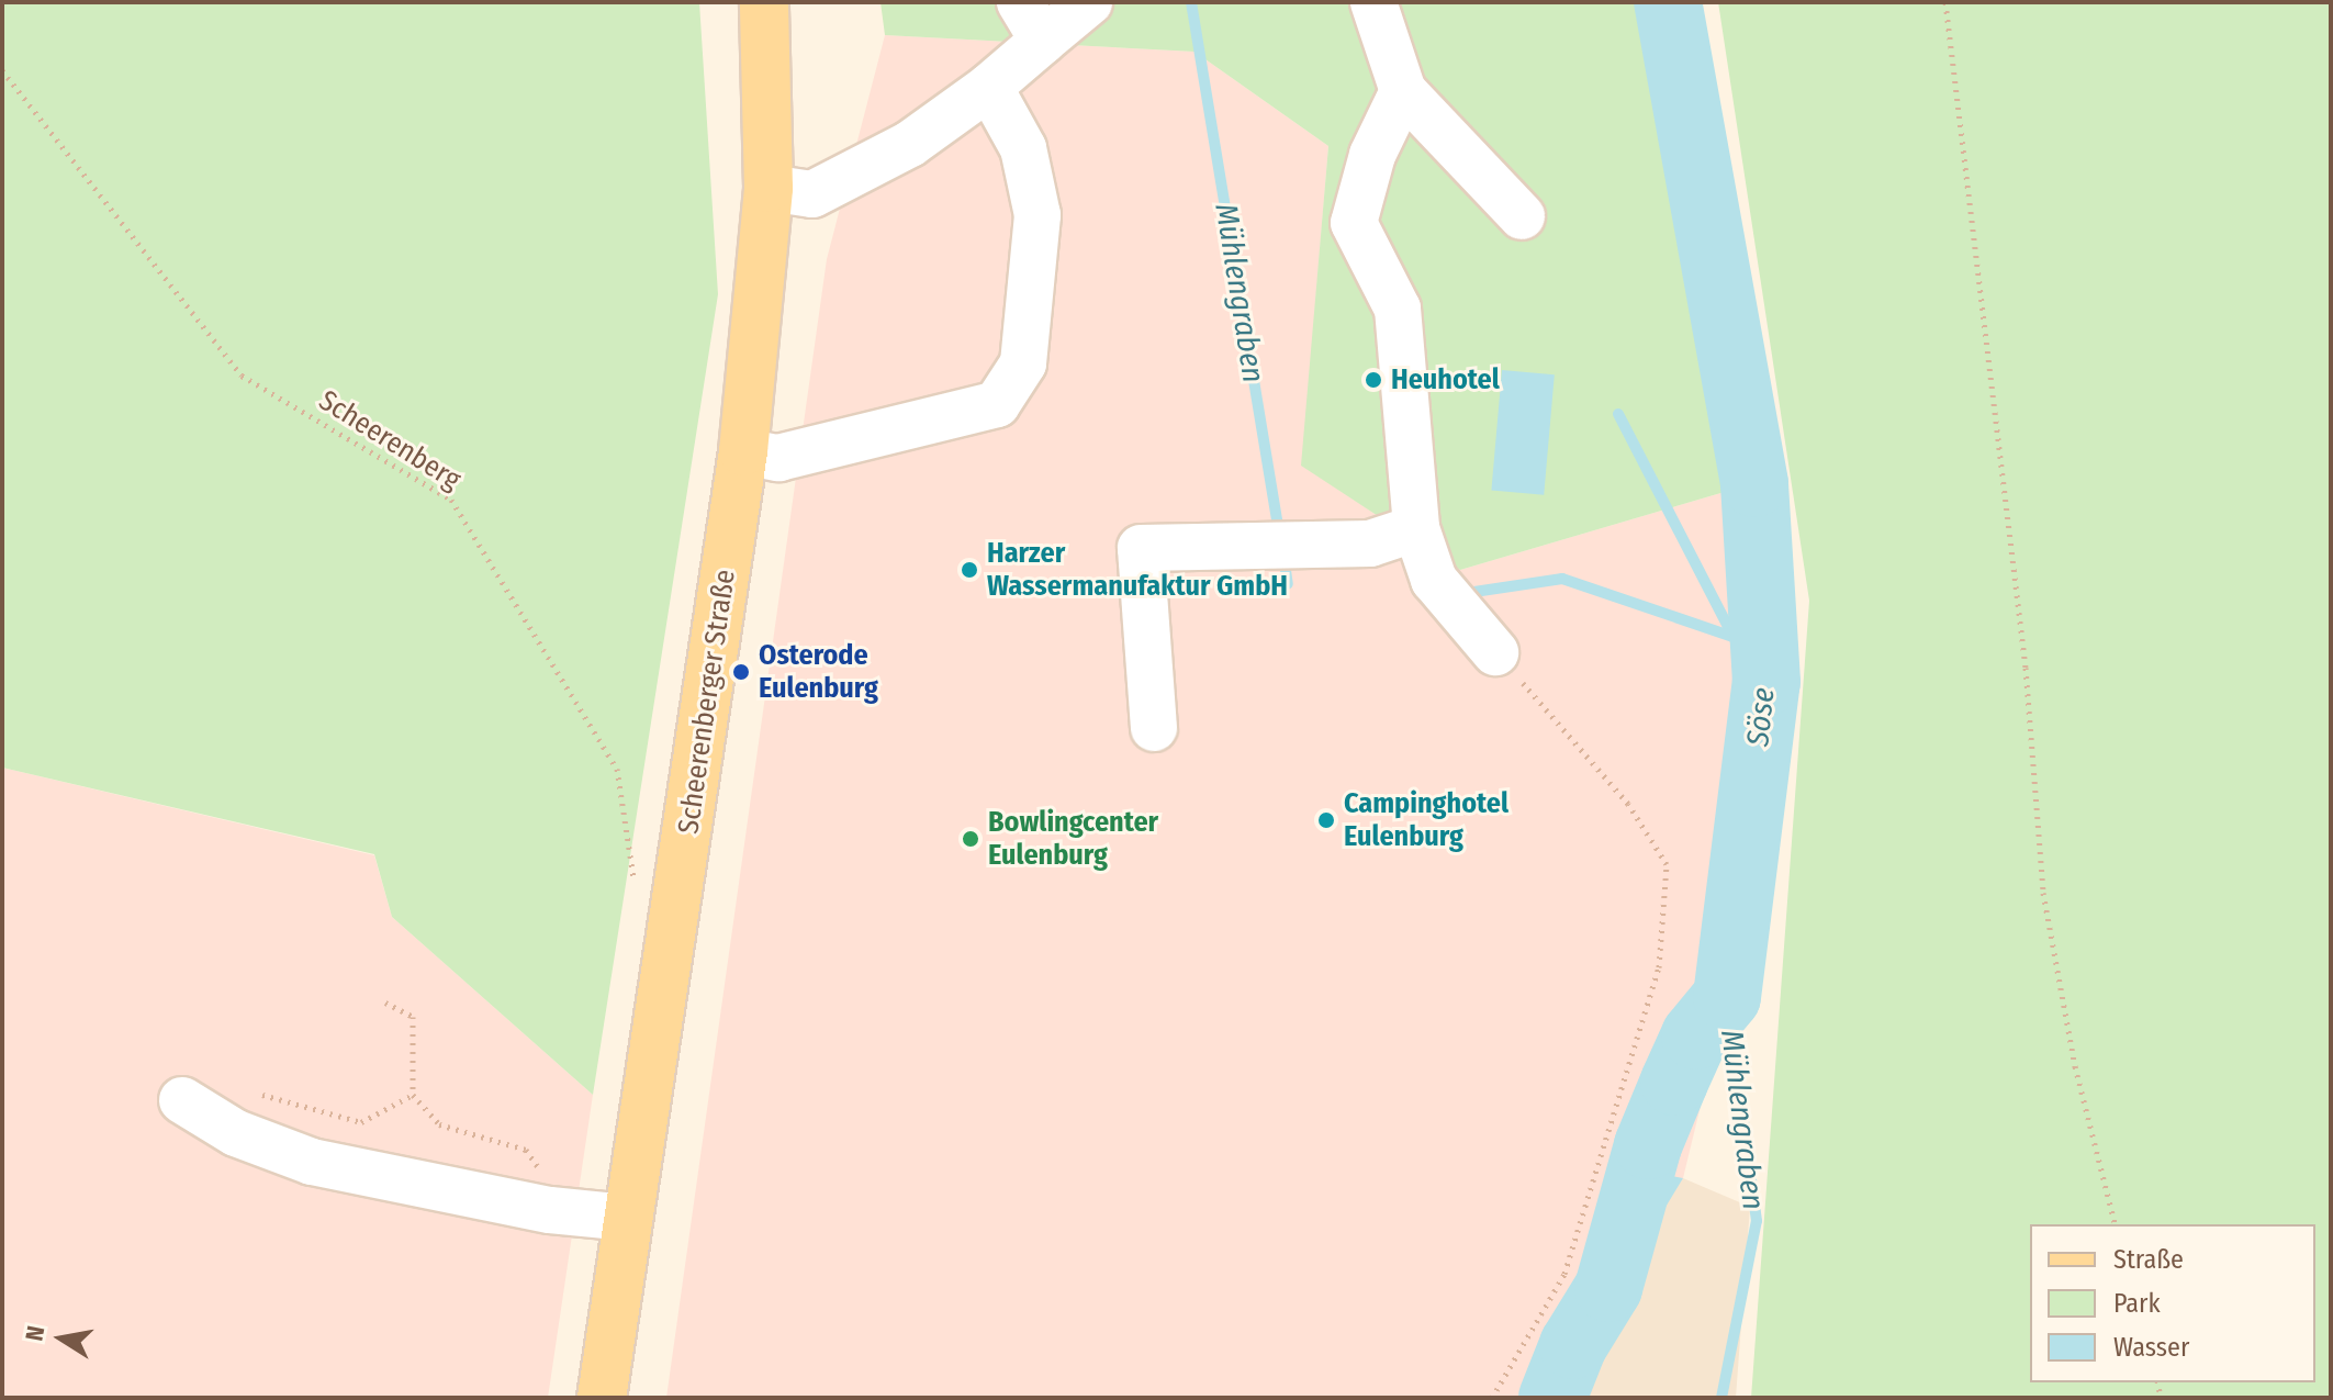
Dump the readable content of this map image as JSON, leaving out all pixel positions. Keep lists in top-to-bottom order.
{
  "streets": {
    "main road": ["Scheerenberger Straße"],
    "path": ["Scheerenberg"]
  },
  "water": ["Mühlengraben", "Söse"],
  "places": [
    "Heuhotel",
    "Harzer Wassermanufaktur GmbH",
    "Osterode Eulenburg",
    "Campinghotel Eulenburg",
    "Bowlingcenter Eulenburg"
  ],
  "legend": ["Straße", "Park", "Wasser"],
  "north": "left"
}
